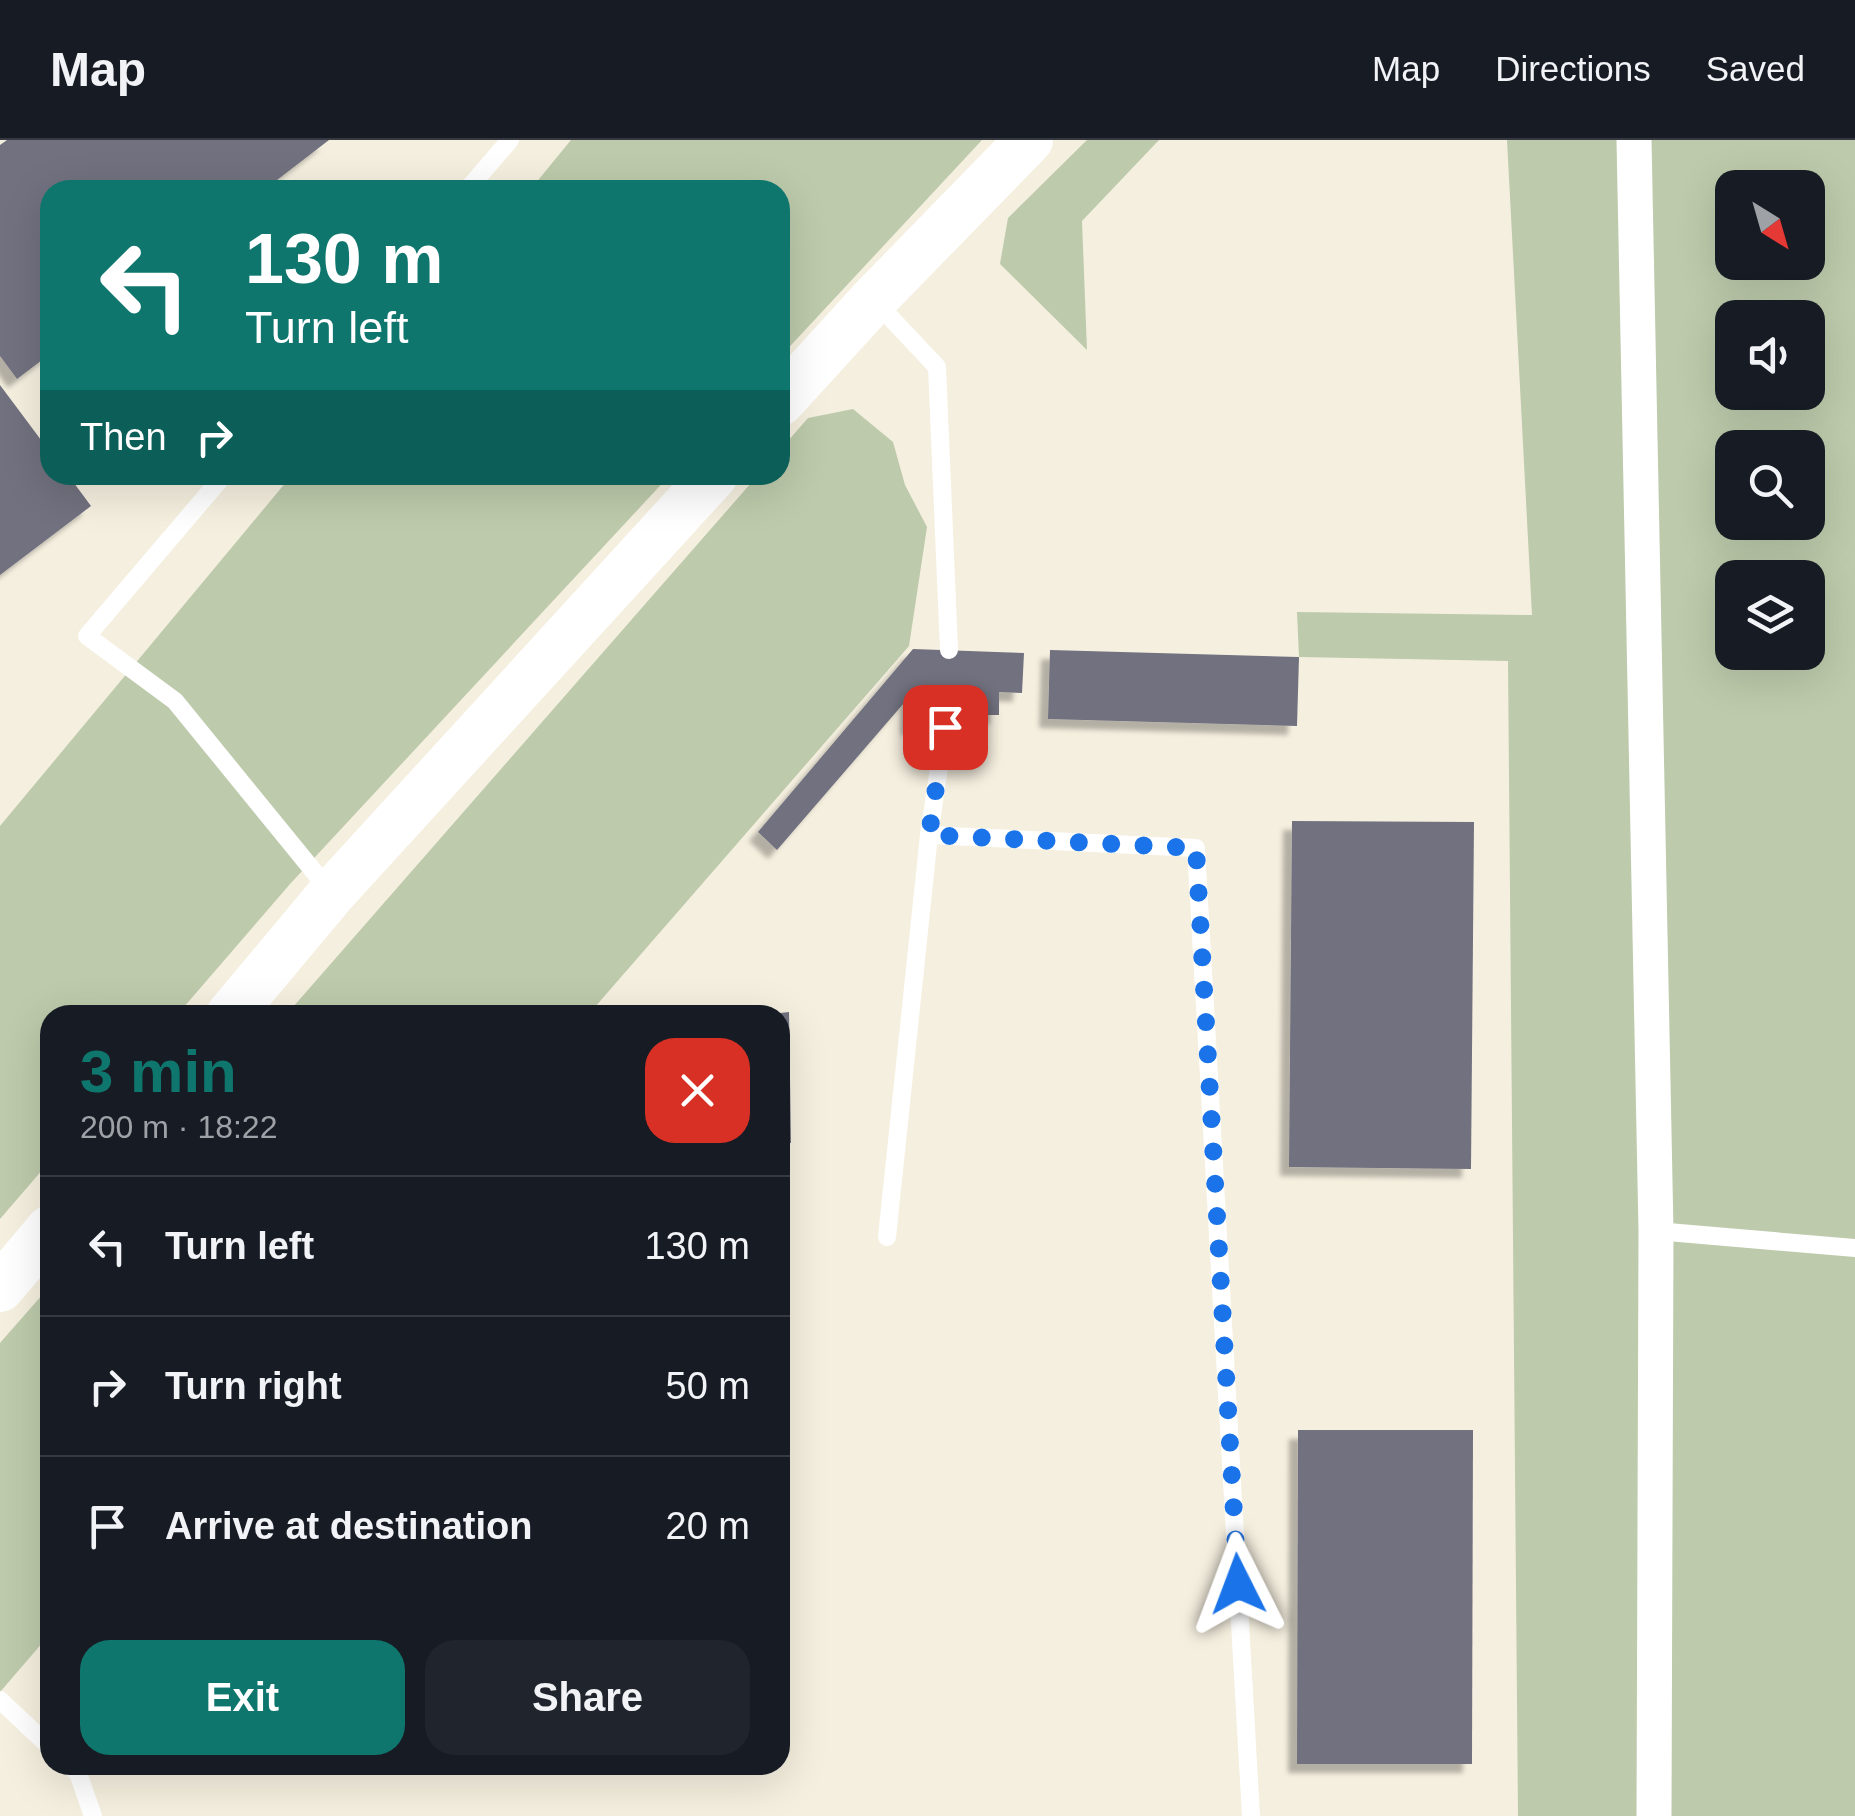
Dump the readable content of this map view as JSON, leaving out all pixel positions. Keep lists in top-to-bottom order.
{
  "north": "bottom right",
  "page": {
    "header": "Map",
    "nav": ["Map", "Directions", "Saved"],
    "turn": ["130 m", "Turn left"],
    "then": "Then",
    "heading": ["3 min", "200 m · 18:22"],
    "list": [
      {
        "name": "Turn left",
        "value": "130 m"
      },
      {
        "name": "Turn right",
        "value": "50 m"
      },
      {
        "name": "Arrive at destination",
        "value": "20 m"
      }
    ],
    "buttons": ["Exit", "Share"]
  }
}
